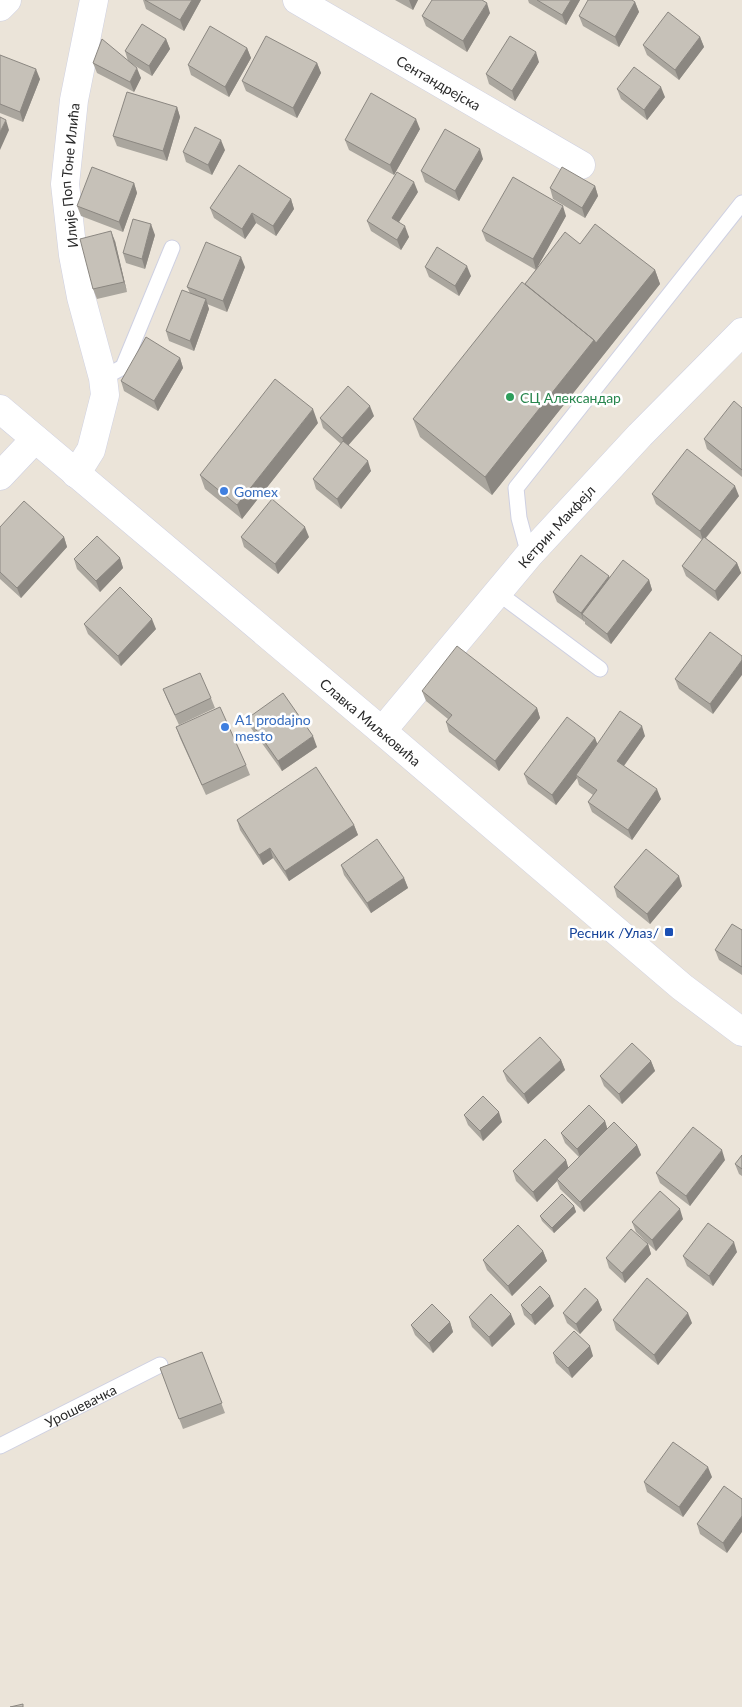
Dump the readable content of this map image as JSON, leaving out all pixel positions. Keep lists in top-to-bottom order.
{
  "streets": {
    "street": [
      "Сентандрејска",
      "Илије Поп Тоне Илића",
      "Кетрин Макфејл",
      "Славка Миљковића"
    ],
    "lane": ["Урошевачка"]
  },
  "crossings": [
    ["Илије Поп Тоне Илића", "Славка Миљковића"],
    ["Кетрин Макфејл", "Славка Миљковића"]
  ],
  "places": {
    "other": ["СЦ Александар", "Gomex", "A1 prodajno mesto"],
    "transit": ["Ресник /Улаз/"]
  }
}
